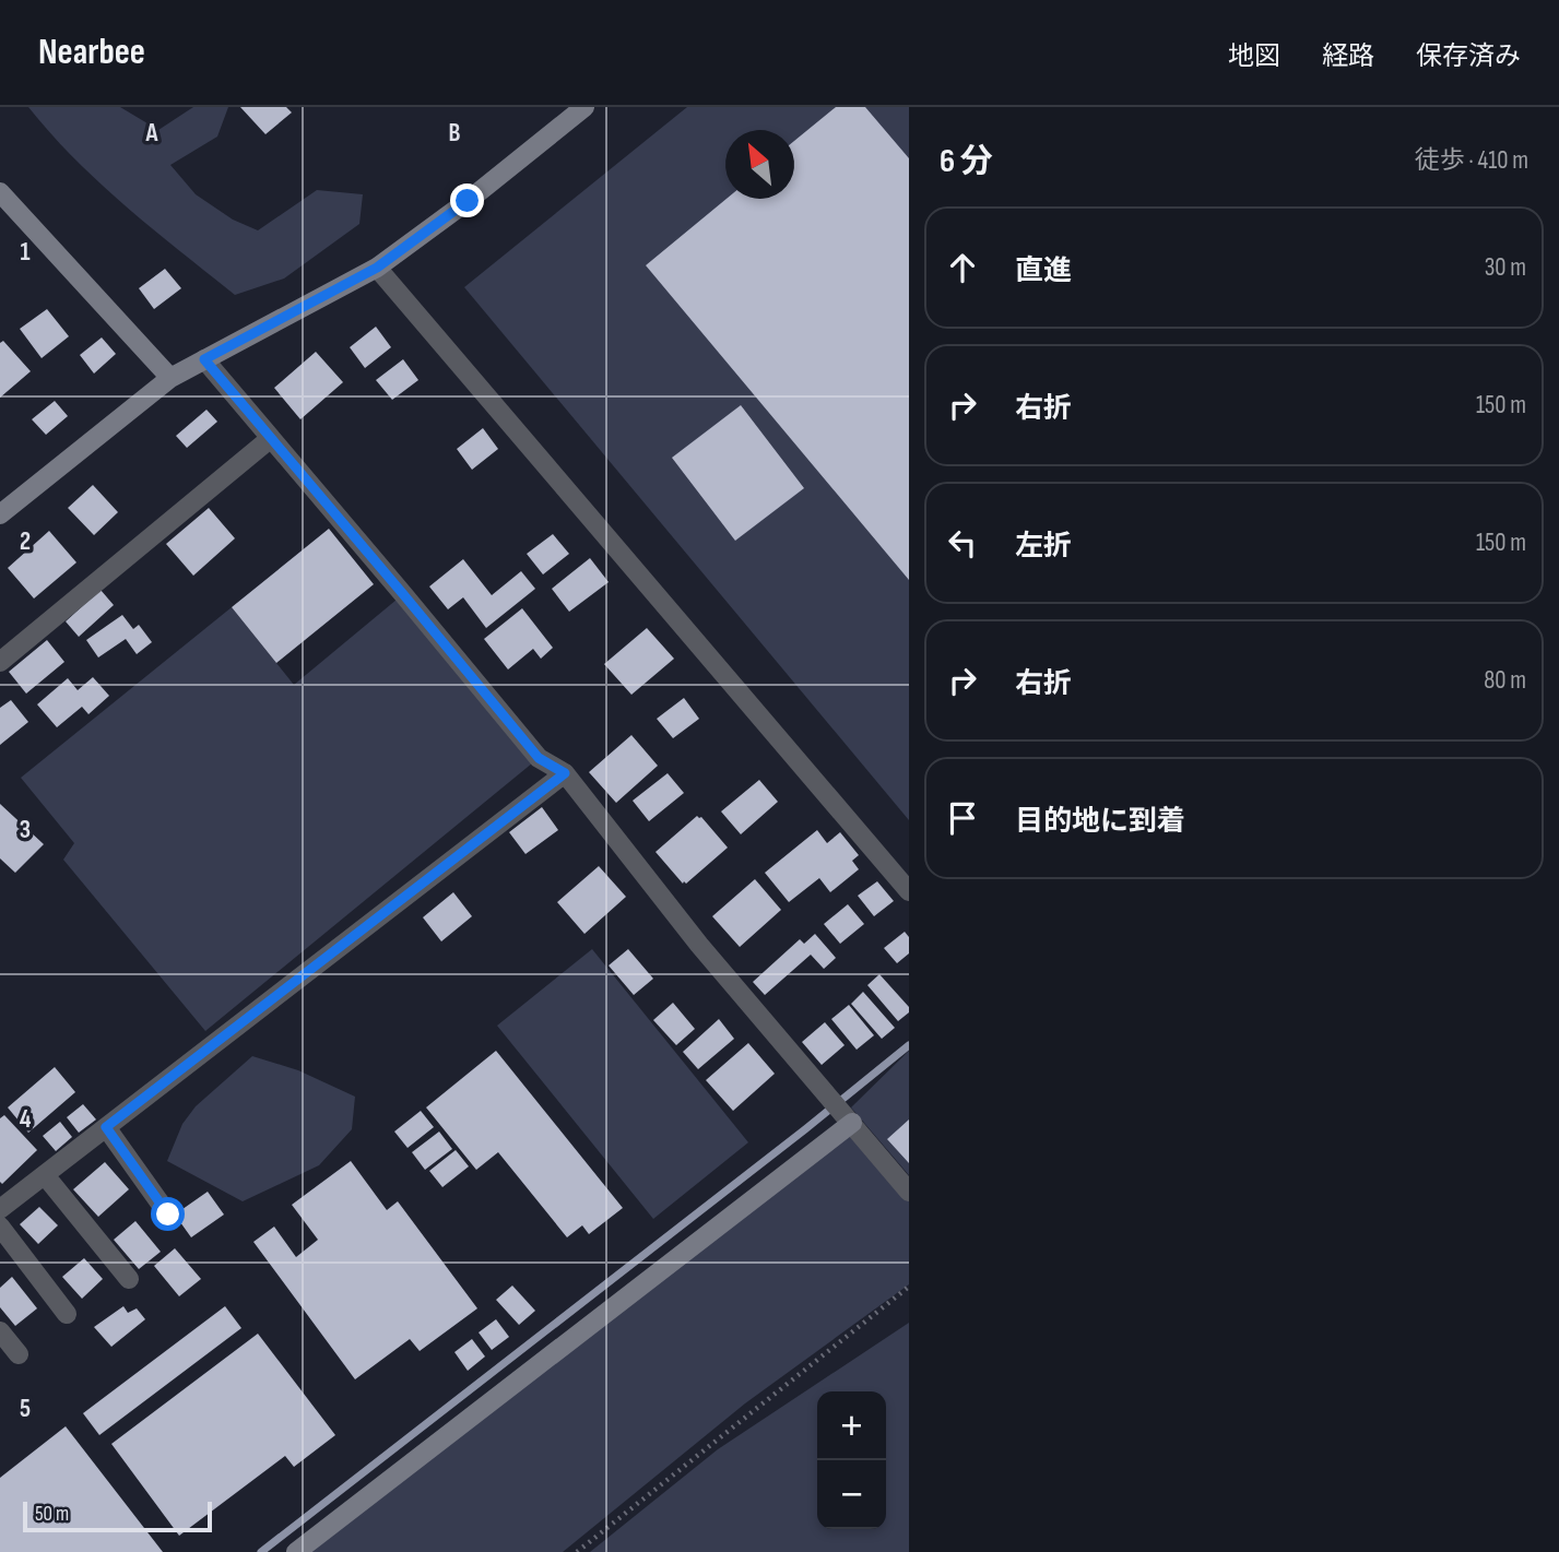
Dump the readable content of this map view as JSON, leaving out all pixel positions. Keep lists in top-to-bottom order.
{
  "scale_bar": "50 m",
  "north": "top left",
  "page": {
    "header": "Nearbee",
    "nav": ["地図", "経路", "保存済み"],
    "heading": ["6 分", "徒歩 · 410 m"],
    "list": [
      ["直進", "30 m"],
      ["右折", "150 m"],
      ["左折", "150 m"],
      ["右折", "80 m"],
      "目的地に到着"
    ],
    "map_buttons": ["+", "−"],
    "scale": "50 m"
  },
  "grid": {
    "columns": ["A", "B"],
    "rows": [
      "1",
      "2",
      "3",
      "4",
      "5"
    ]
  }
}
